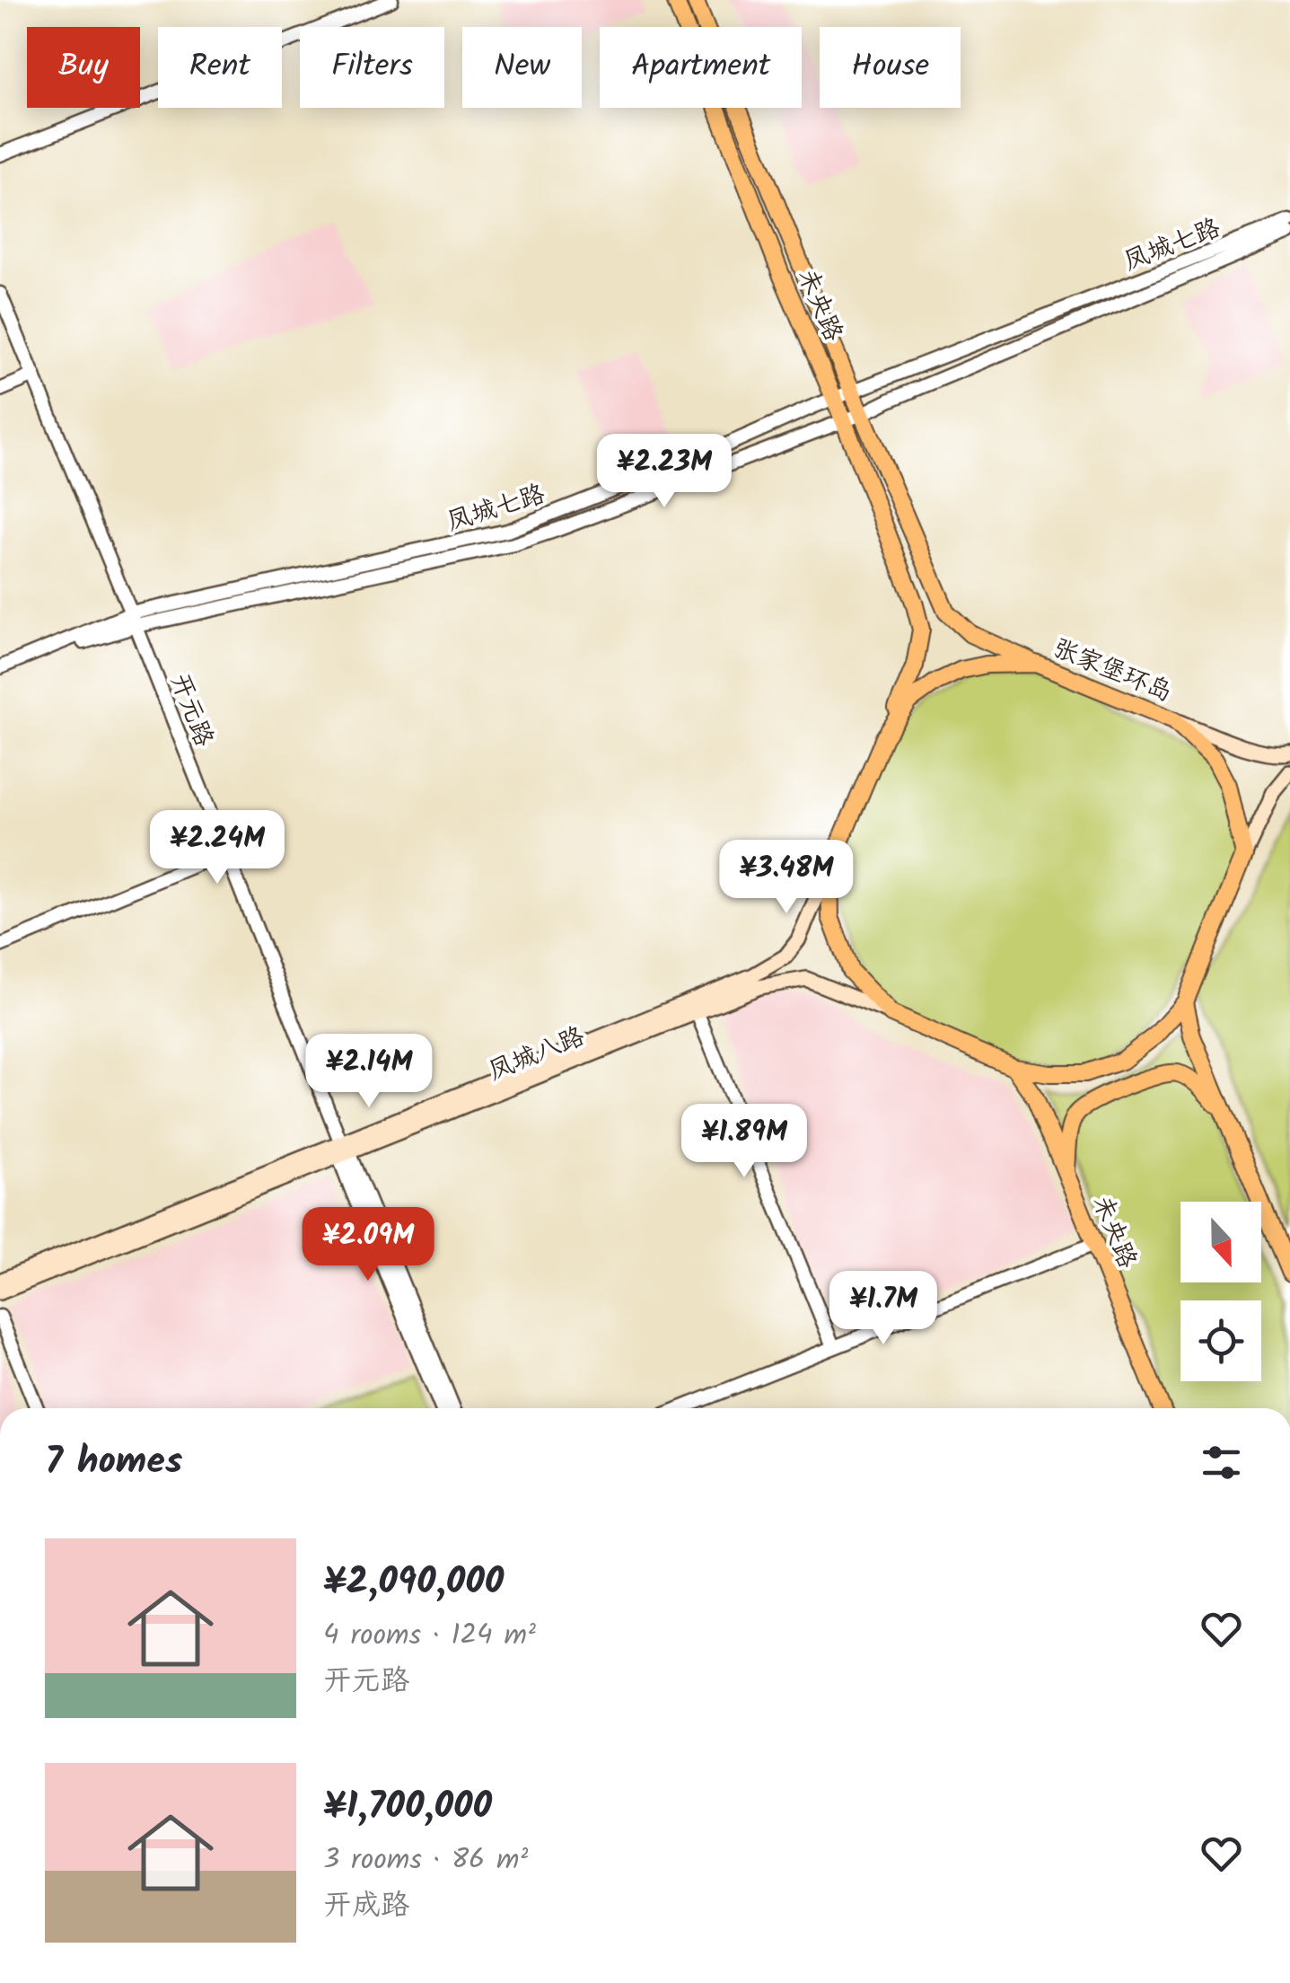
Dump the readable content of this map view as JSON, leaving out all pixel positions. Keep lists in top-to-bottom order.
{
  "streets": {
    "main road": ["未央路", "张家堡环岛", "凤城八路"],
    "street": ["凤城七路", "开元路"]
  },
  "crossings": [
    ["凤城七路", "未央路"],
    ["凤城七路", "开元路"],
    ["未央路", "张家堡环岛"],
    ["张家堡环岛", "凤城八路"],
    ["开元路", "凤城八路"]
  ],
  "north": "bottom",
  "page": {
    "chip": [
      "Buy",
      "Rent",
      "Filters",
      "New",
      "Apartment",
      "House"
    ],
    "price": [
      "¥2.23M",
      "¥2.24M",
      "¥3.48M",
      "¥2.14M",
      "¥1.89M",
      "¥2.09M",
      "¥1.7M"
    ],
    "heading": "7 homes",
    "list": [
      {
        "name": "¥2,090,000",
        "note": "4 rooms · 124 m² · 开元路"
      },
      {
        "name": "¥1,700,000",
        "note": "3 rooms · 86 m² · 开成路"
      }
    ]
  }
}
